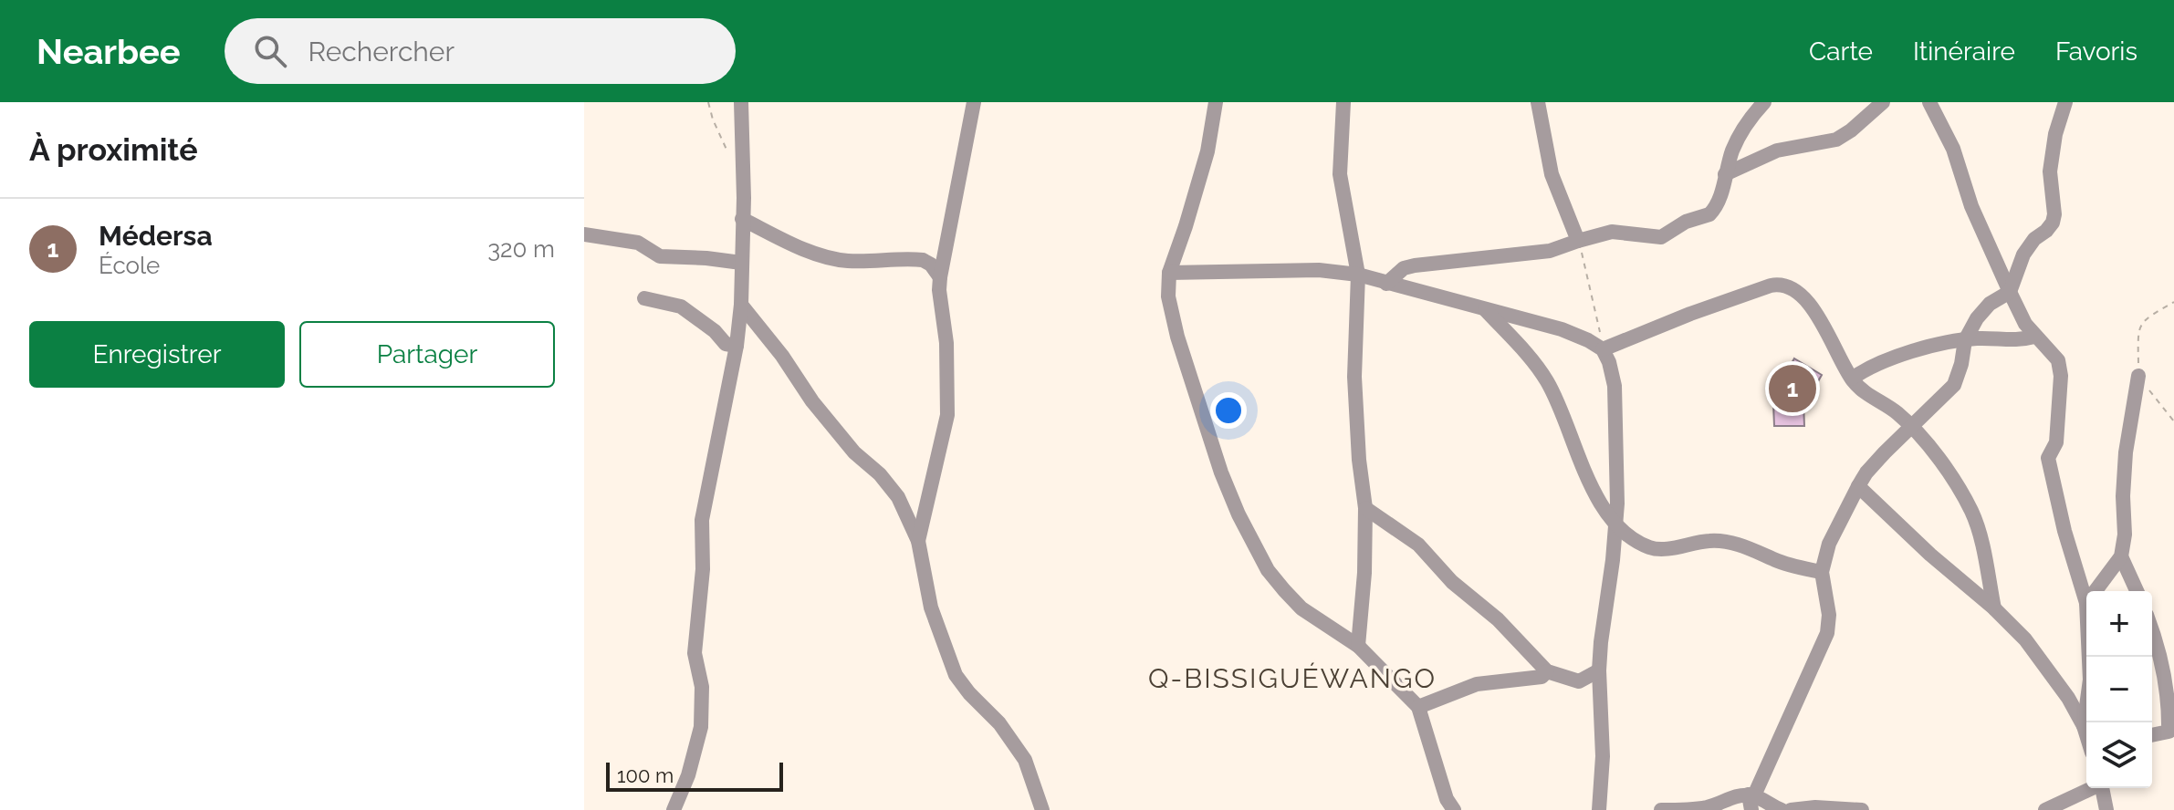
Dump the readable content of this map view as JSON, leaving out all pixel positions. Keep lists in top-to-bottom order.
{
  "districts": ["Q-BISSIGUÉWANGO"],
  "scale_bar": "100 m",
  "page": {
    "header": "Nearbee",
    "search": "Rechercher",
    "nav": ["Carte", "Itinéraire", "Favoris"],
    "heading": "À proximité",
    "list": [
      {
        "mark": "1",
        "name": "Médersa",
        "note": "École",
        "value": "320 m"
      }
    ],
    "buttons": ["Enregistrer", "Partager"],
    "pins": "1",
    "map_buttons": ["+", "−"],
    "scale": "100 m"
  }
}
